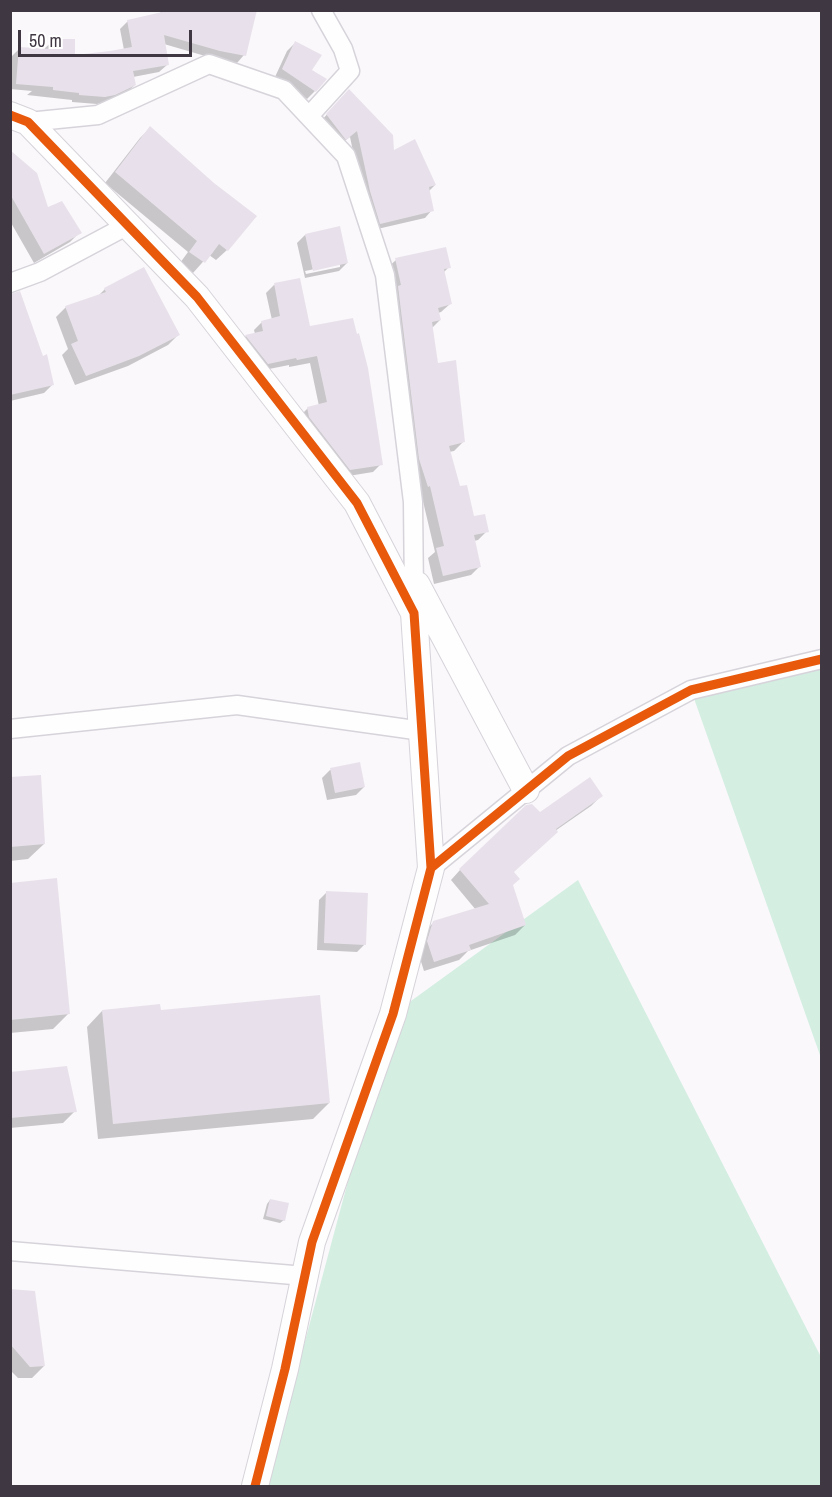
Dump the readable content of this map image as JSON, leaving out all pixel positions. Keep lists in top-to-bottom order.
{
  "scale_bar": "50 m"
}
